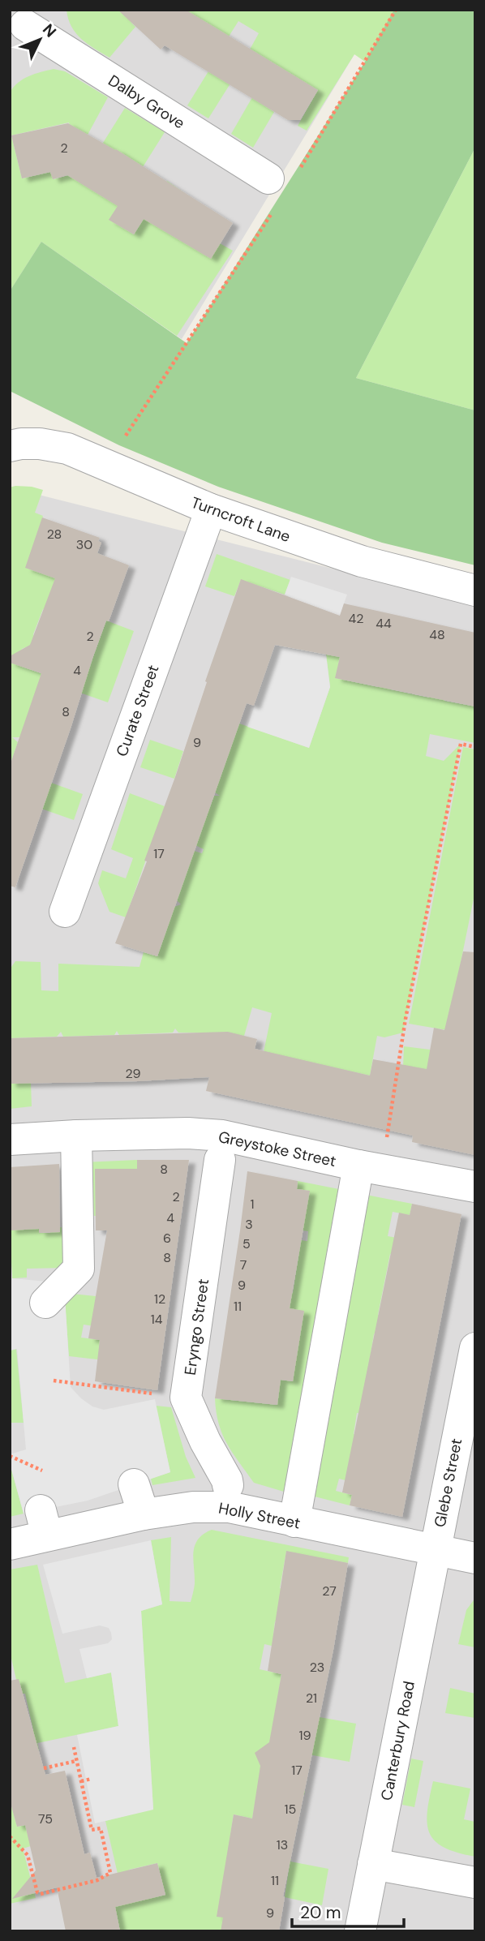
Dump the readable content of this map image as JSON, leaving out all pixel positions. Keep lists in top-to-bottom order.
{
  "streets": {
    "street": [
      "Dalby Grove",
      "Turncroft Lane",
      "Curate Street",
      "Greystoke Street",
      "Eryngo Street",
      "Glebe Street",
      "Holly Street",
      "Canterbury Road"
    ]
  },
  "crossings": [
    ["Turncroft Lane", "Curate Street"],
    ["Glebe Street", "Holly Street"],
    ["Glebe Street", "Canterbury Road"],
    ["Holly Street", "Canterbury Road"]
  ],
  "house_numbers": [
    "2",
    "28",
    "30",
    "42",
    "44",
    "48",
    "2",
    "4",
    "8",
    "9",
    "17",
    "29",
    "8",
    "2",
    "1",
    "4",
    "3",
    "6",
    "5",
    "8",
    "7",
    "9",
    "12",
    "11",
    "14",
    "27",
    "23",
    "21",
    "19",
    "17",
    "15",
    "75",
    "13",
    "11",
    "9"
  ],
  "scale_bar": "20 m",
  "north": "top right"
}
